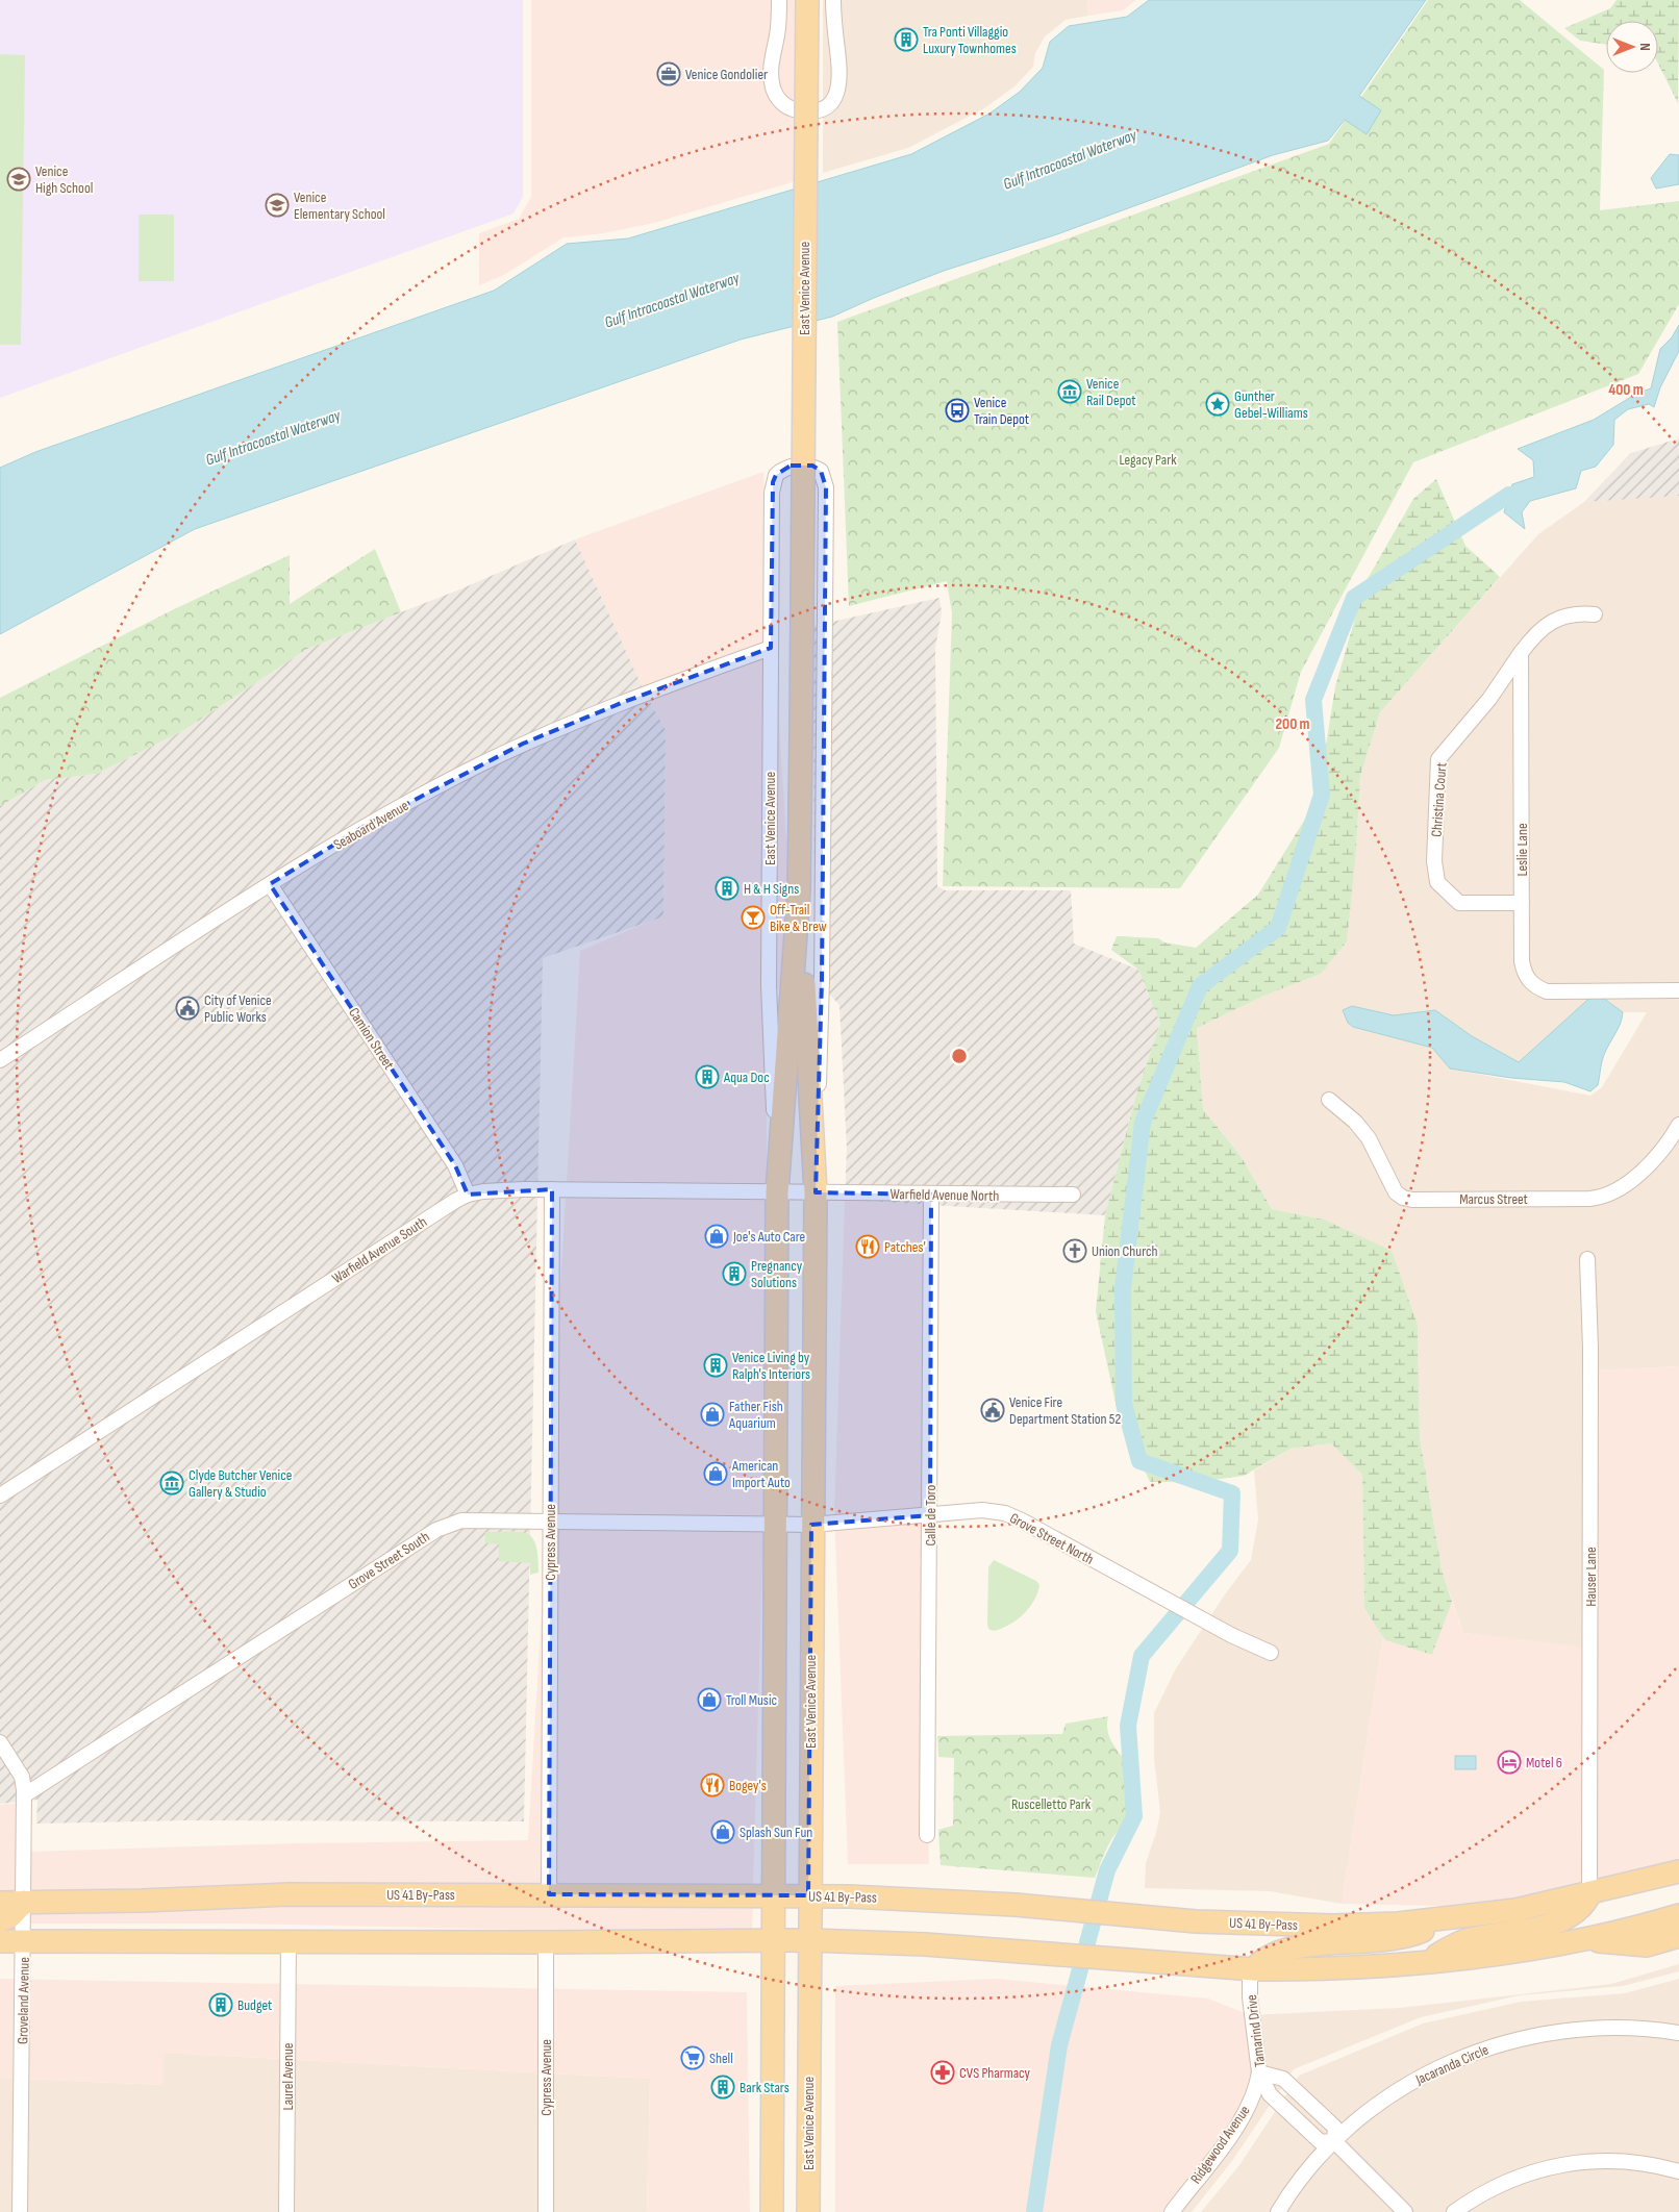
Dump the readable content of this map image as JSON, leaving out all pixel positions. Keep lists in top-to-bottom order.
{
  "streets": {
    "main road": ["East Venice Avenue", "US 41 By-Pass"],
    "street": [
      "Christina Court",
      "Seaboard Avenue",
      "Leslie Lane",
      "Camion Street",
      "Warfield Avenue North",
      "Marcus Street",
      "Warfield Avenue South",
      "Calle de Toro",
      "Grove Street North",
      "Cypress Avenue",
      "Grove Street South",
      "Hauser Lane",
      "Groveland Avenue",
      "Tamarind Drive",
      "Jacaranda Circle",
      "Laurel Avenue",
      "Ridgewood Avenue"
    ]
  },
  "crossings": [
    ["East Venice Avenue", "Seaboard Avenue"],
    ["East Venice Avenue", "Warfield Avenue North"],
    ["East Venice Avenue", "Warfield Avenue South"],
    ["East Venice Avenue", "Grove Street North"],
    ["East Venice Avenue", "Grove Street South"],
    ["East Venice Avenue", "US 41 By-Pass"],
    ["Christina Court", "Leslie Lane"],
    ["Seaboard Avenue", "Camion Street"],
    ["Camion Street", "Warfield Avenue South"],
    ["Warfield Avenue North", "Warfield Avenue South"],
    ["Warfield Avenue North", "Calle de Toro"],
    ["Warfield Avenue South", "Cypress Avenue"],
    ["Calle de Toro", "Grove Street North"],
    ["Grove Street North", "Grove Street South"],
    ["Cypress Avenue", "Grove Street South"],
    ["Cypress Avenue", "US 41 By-Pass"],
    ["Grove Street South", "Groveland Avenue"],
    ["Hauser Lane", "US 41 By-Pass"],
    ["US 41 By-Pass", "Groveland Avenue"],
    ["Tamarind Drive", "Jacaranda Circle"],
    ["Tamarind Drive", "Ridgewood Avenue"]
  ],
  "water": ["Gulf Intracoastal Waterway"],
  "parks": ["Legacy Park", "Ruscelletto Park"],
  "places": {
    "building": [
      "Tra Ponti Villaggio Luxury Townhomes",
      "H & H Signs",
      "Aqua Doc",
      "Pregnancy Solutions",
      "Venice Living by Ralph's Interiors",
      "Budget",
      "Bark Stars"
    ],
    "office": ["Venice Gondolier"],
    "school or university": ["Venice High School", "Venice Elementary School"],
    "museum": ["Venice Rail Depot", "Clyde Butcher Venice Gallery & Studio"],
    "place": ["Gunther Gebel-Williams"],
    "bus stop": ["Venice Train Depot"],
    "bar": ["Off-Trail Bike & Brew"],
    "public building": ["City of Venice Public Works", "Venice Fire Department Station 52"],
    "shop": [
      "Joe's Auto Care",
      "Father Fish Aquarium",
      "American Import Auto",
      "Troll Music",
      "Splash Sun Fun"
    ],
    "restaurant": ["Patches'", "Bogey's"],
    "church": ["Union Church"],
    "hotel": ["Motel 6"],
    "supermarket": ["Shell"],
    "pharmacy": ["CVS Pharmacy"]
  },
  "north": "right",
  "rings": ["400 m", "200 m"]
}
